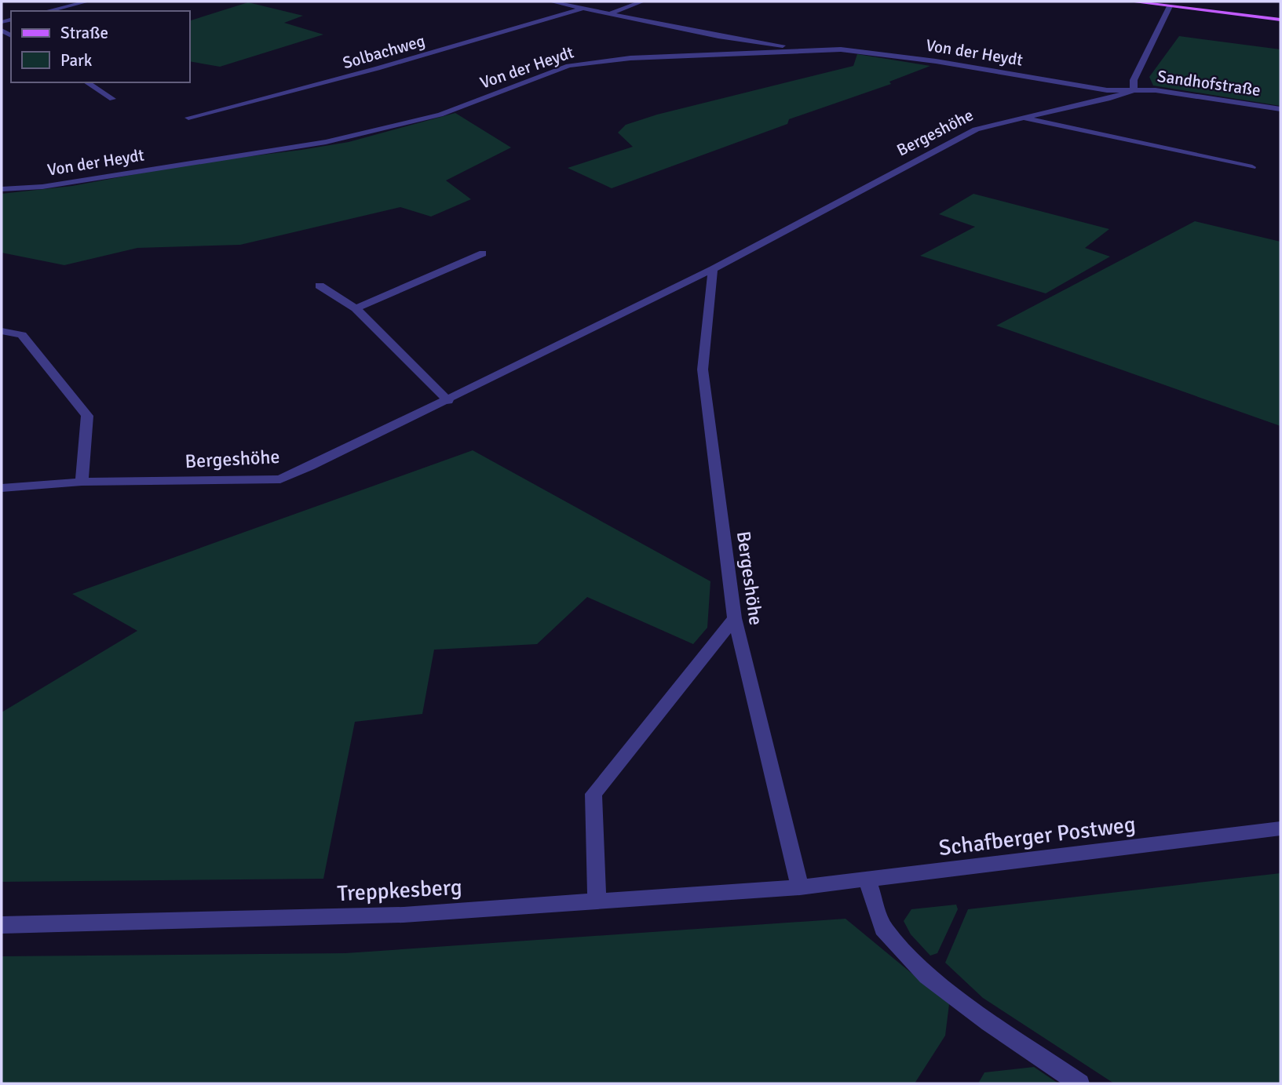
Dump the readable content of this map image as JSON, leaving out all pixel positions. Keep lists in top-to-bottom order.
{
  "streets": {
    "street": [
      "Solbachweg",
      "Von der Heydt",
      "Sandhofstraße",
      "Bergeshöhe",
      "Schafberger Postweg",
      "Treppkesberg"
    ]
  },
  "crossings": [
    ["Von der Heydt", "Sandhofstraße"],
    ["Von der Heydt", "Bergeshöhe"],
    ["Sandhofstraße", "Bergeshöhe"],
    ["Bergeshöhe", "Schafberger Postweg"],
    ["Bergeshöhe", "Treppkesberg"],
    ["Schafberger Postweg", "Treppkesberg"]
  ],
  "legend": ["Straße", "Park"]
}
